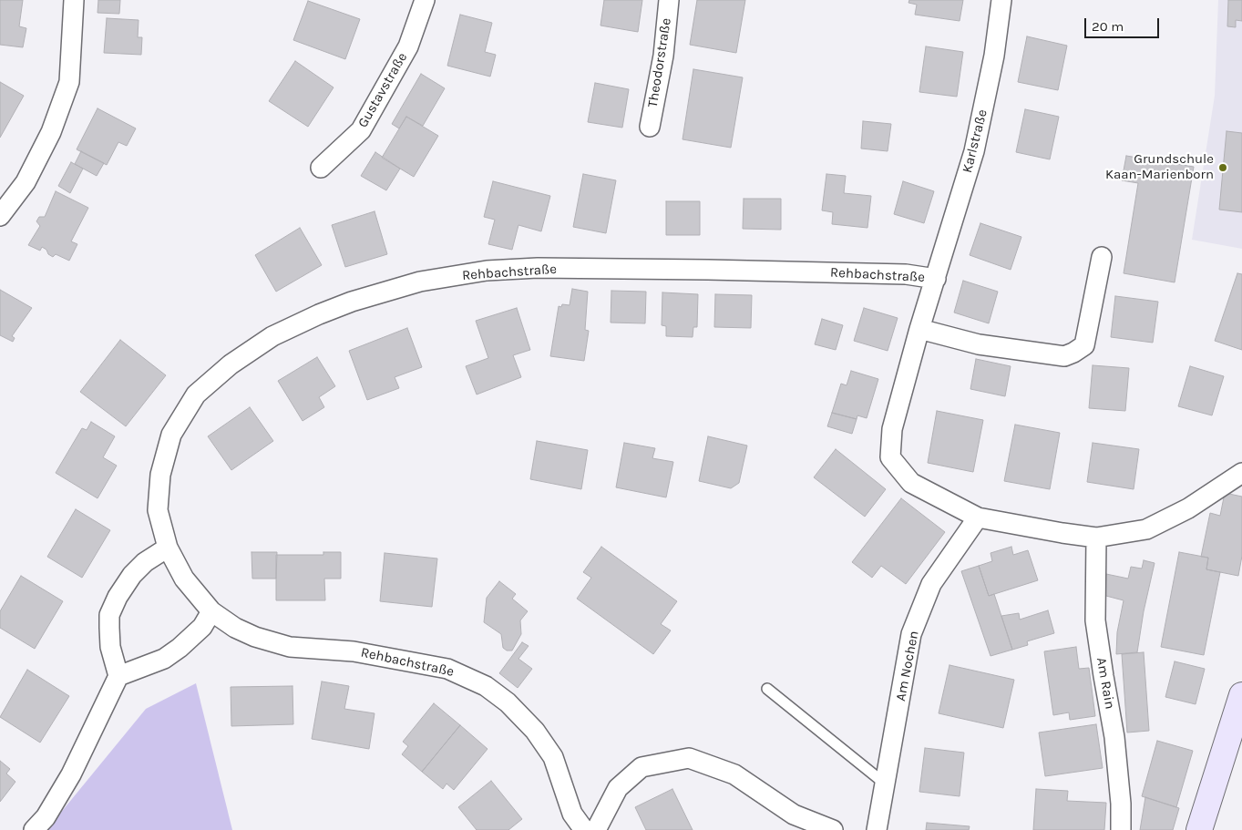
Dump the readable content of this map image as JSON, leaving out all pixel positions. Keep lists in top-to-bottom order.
{
  "streets": {
    "street": [
      "Theodorstraße",
      "Gustavstraße",
      "Karlstraße",
      "Rehbachstraße",
      "Am Nochen",
      "Am Rain"
    ]
  },
  "crossings": [
    ["Karlstraße", "Rehbachstraße"],
    ["Rehbachstraße", "Am Nochen"],
    ["Rehbachstraße", "Am Rain"]
  ],
  "places": ["Grundschule Kaan-Marienborn"],
  "scale_bar": "20 m"
}
